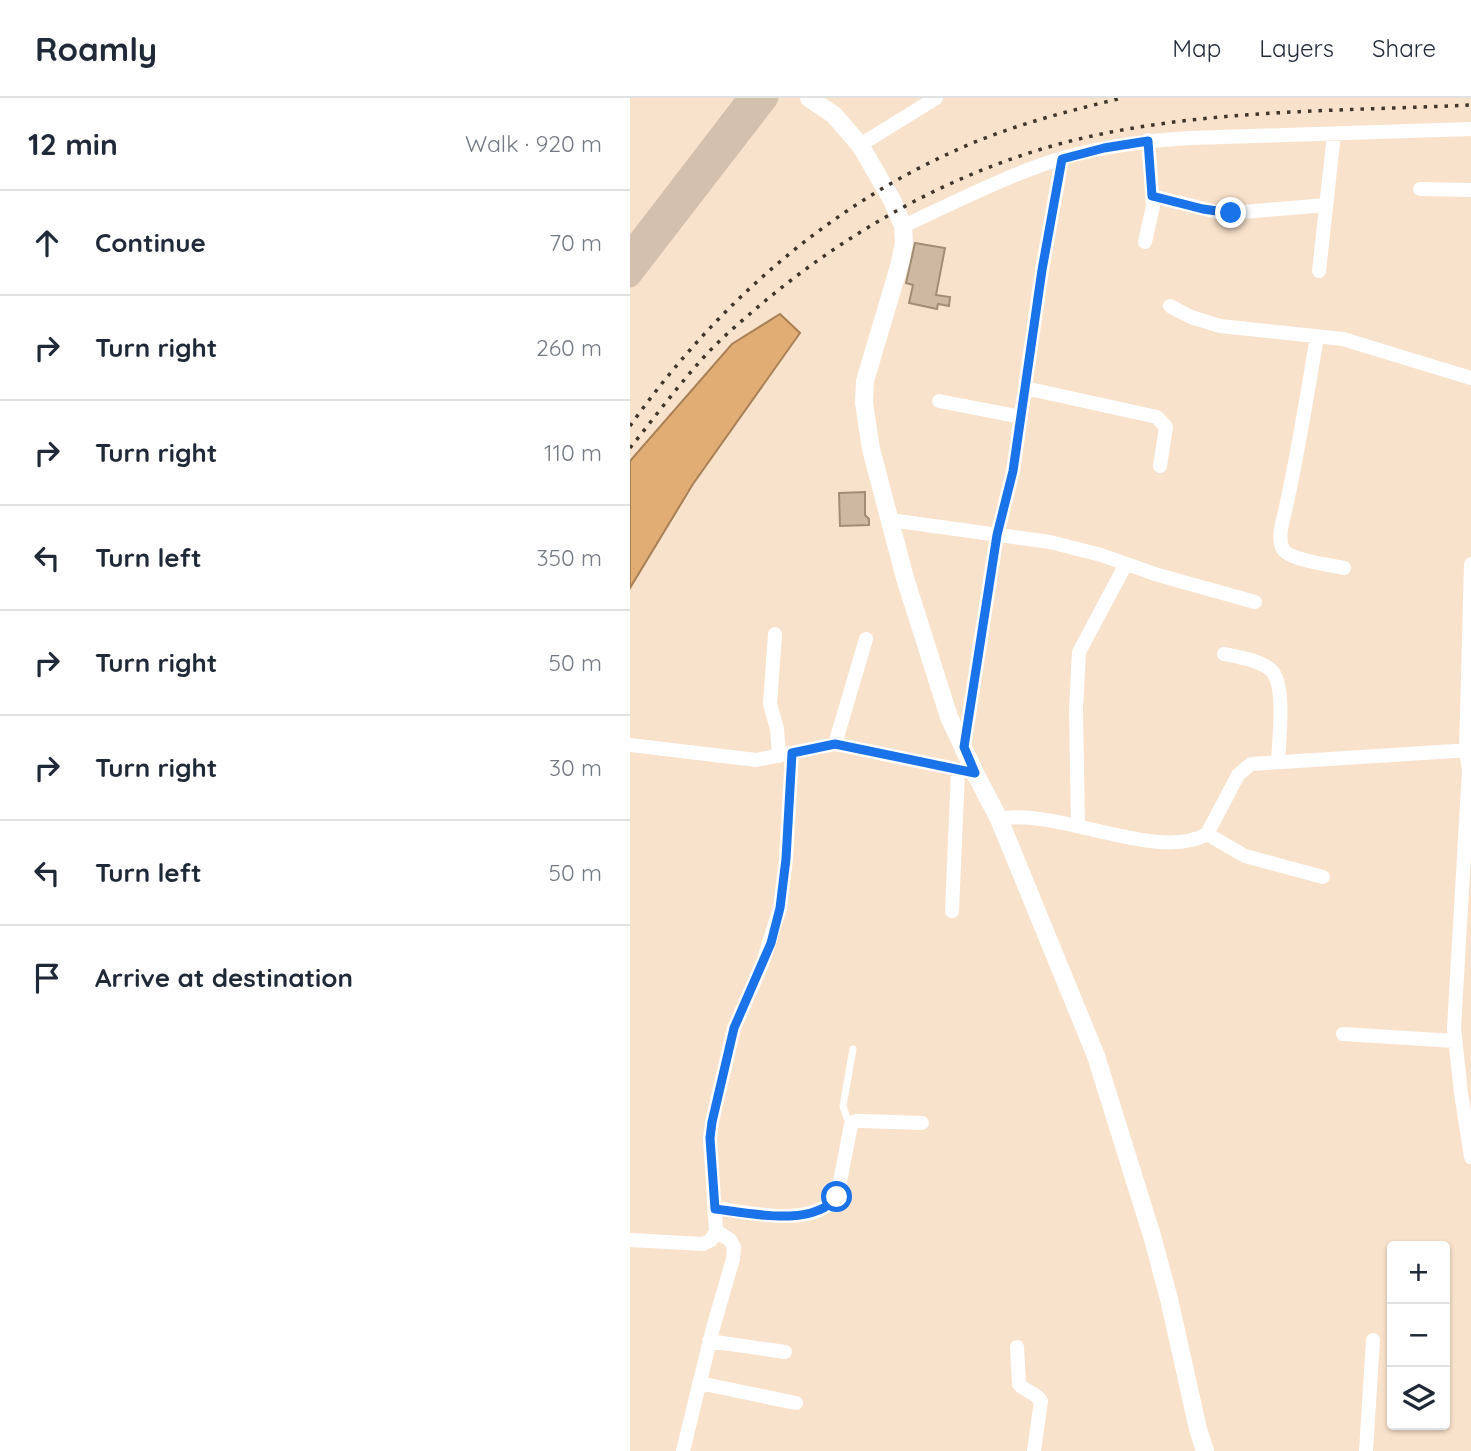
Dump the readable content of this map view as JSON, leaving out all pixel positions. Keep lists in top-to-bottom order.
{
  "page": {
    "header": "Roamly",
    "nav": ["Map", "Layers", "Share"],
    "heading": ["12 min", "Walk · 920 m"],
    "list": [
      ["Continue", "70 m"],
      ["Turn right", "260 m"],
      ["Turn right", "110 m"],
      ["Turn left", "350 m"],
      ["Turn right", "50 m"],
      ["Turn right", "30 m"],
      ["Turn left", "50 m"],
      "Arrive at destination"
    ],
    "map_buttons": ["+", "−"]
  }
}
